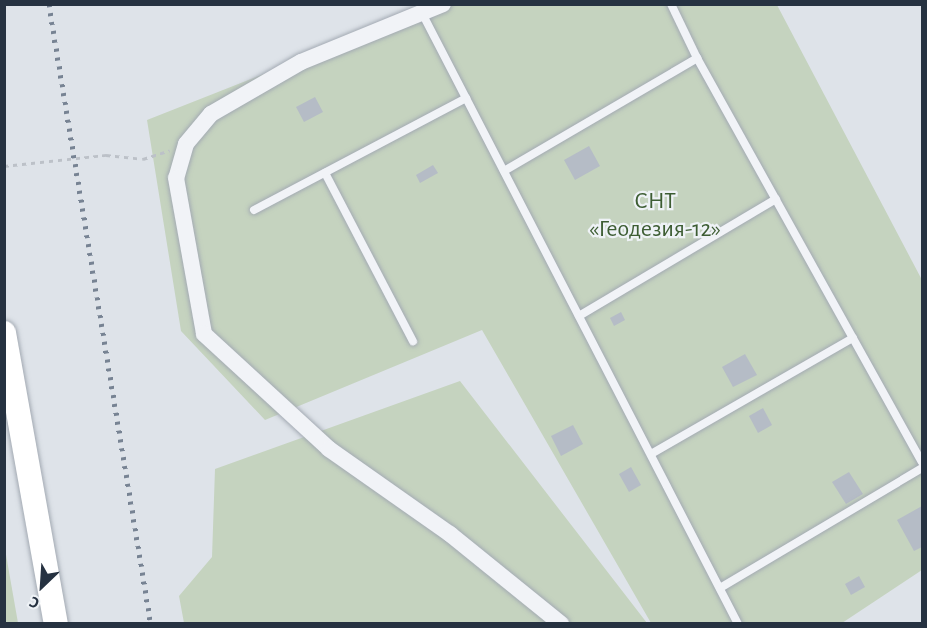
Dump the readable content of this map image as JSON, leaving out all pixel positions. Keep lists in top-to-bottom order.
{
  "parks": ["СНТ «Геодезия-12»"],
  "north": "bottom left"
}
